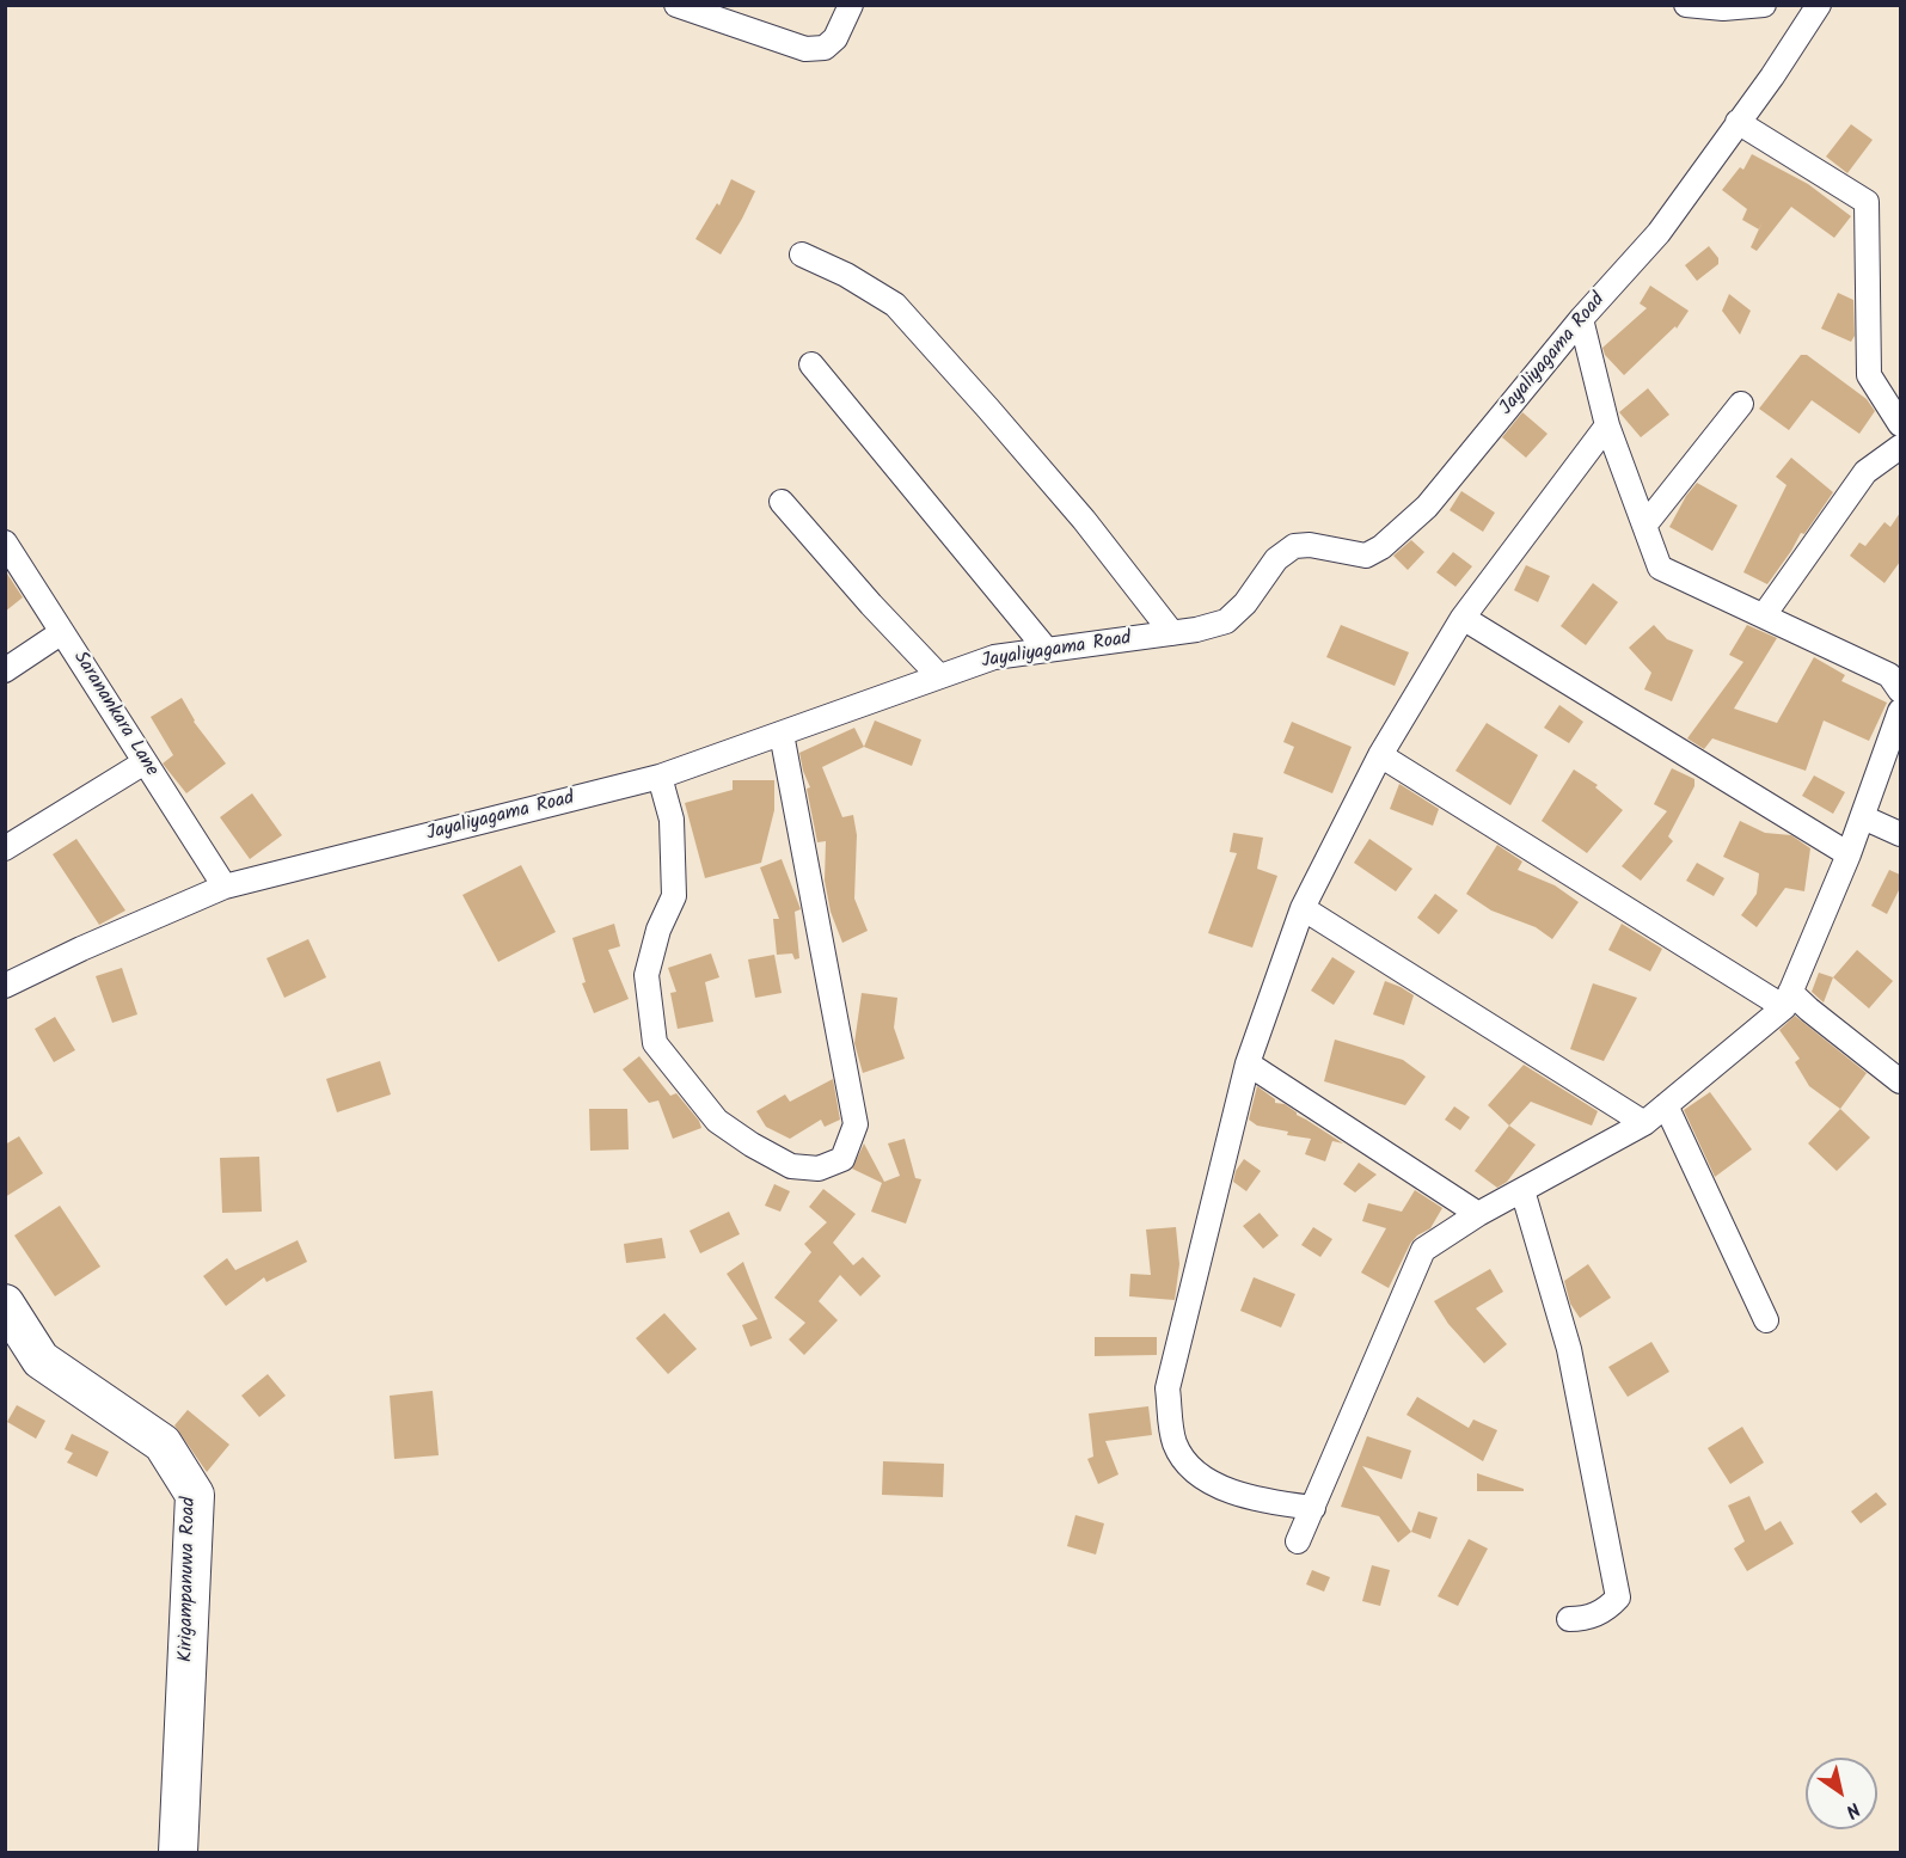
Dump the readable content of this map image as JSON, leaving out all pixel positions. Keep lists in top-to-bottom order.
{
  "streets": {
    "main road": ["Kirigampanuwa Road"],
    "street": ["Jayaliyagama Road", "Saranankara Lane"]
  },
  "crossings": [
    ["Jayaliyagama Road", "Saranankara Lane"]
  ],
  "north": "bottom right"
}
